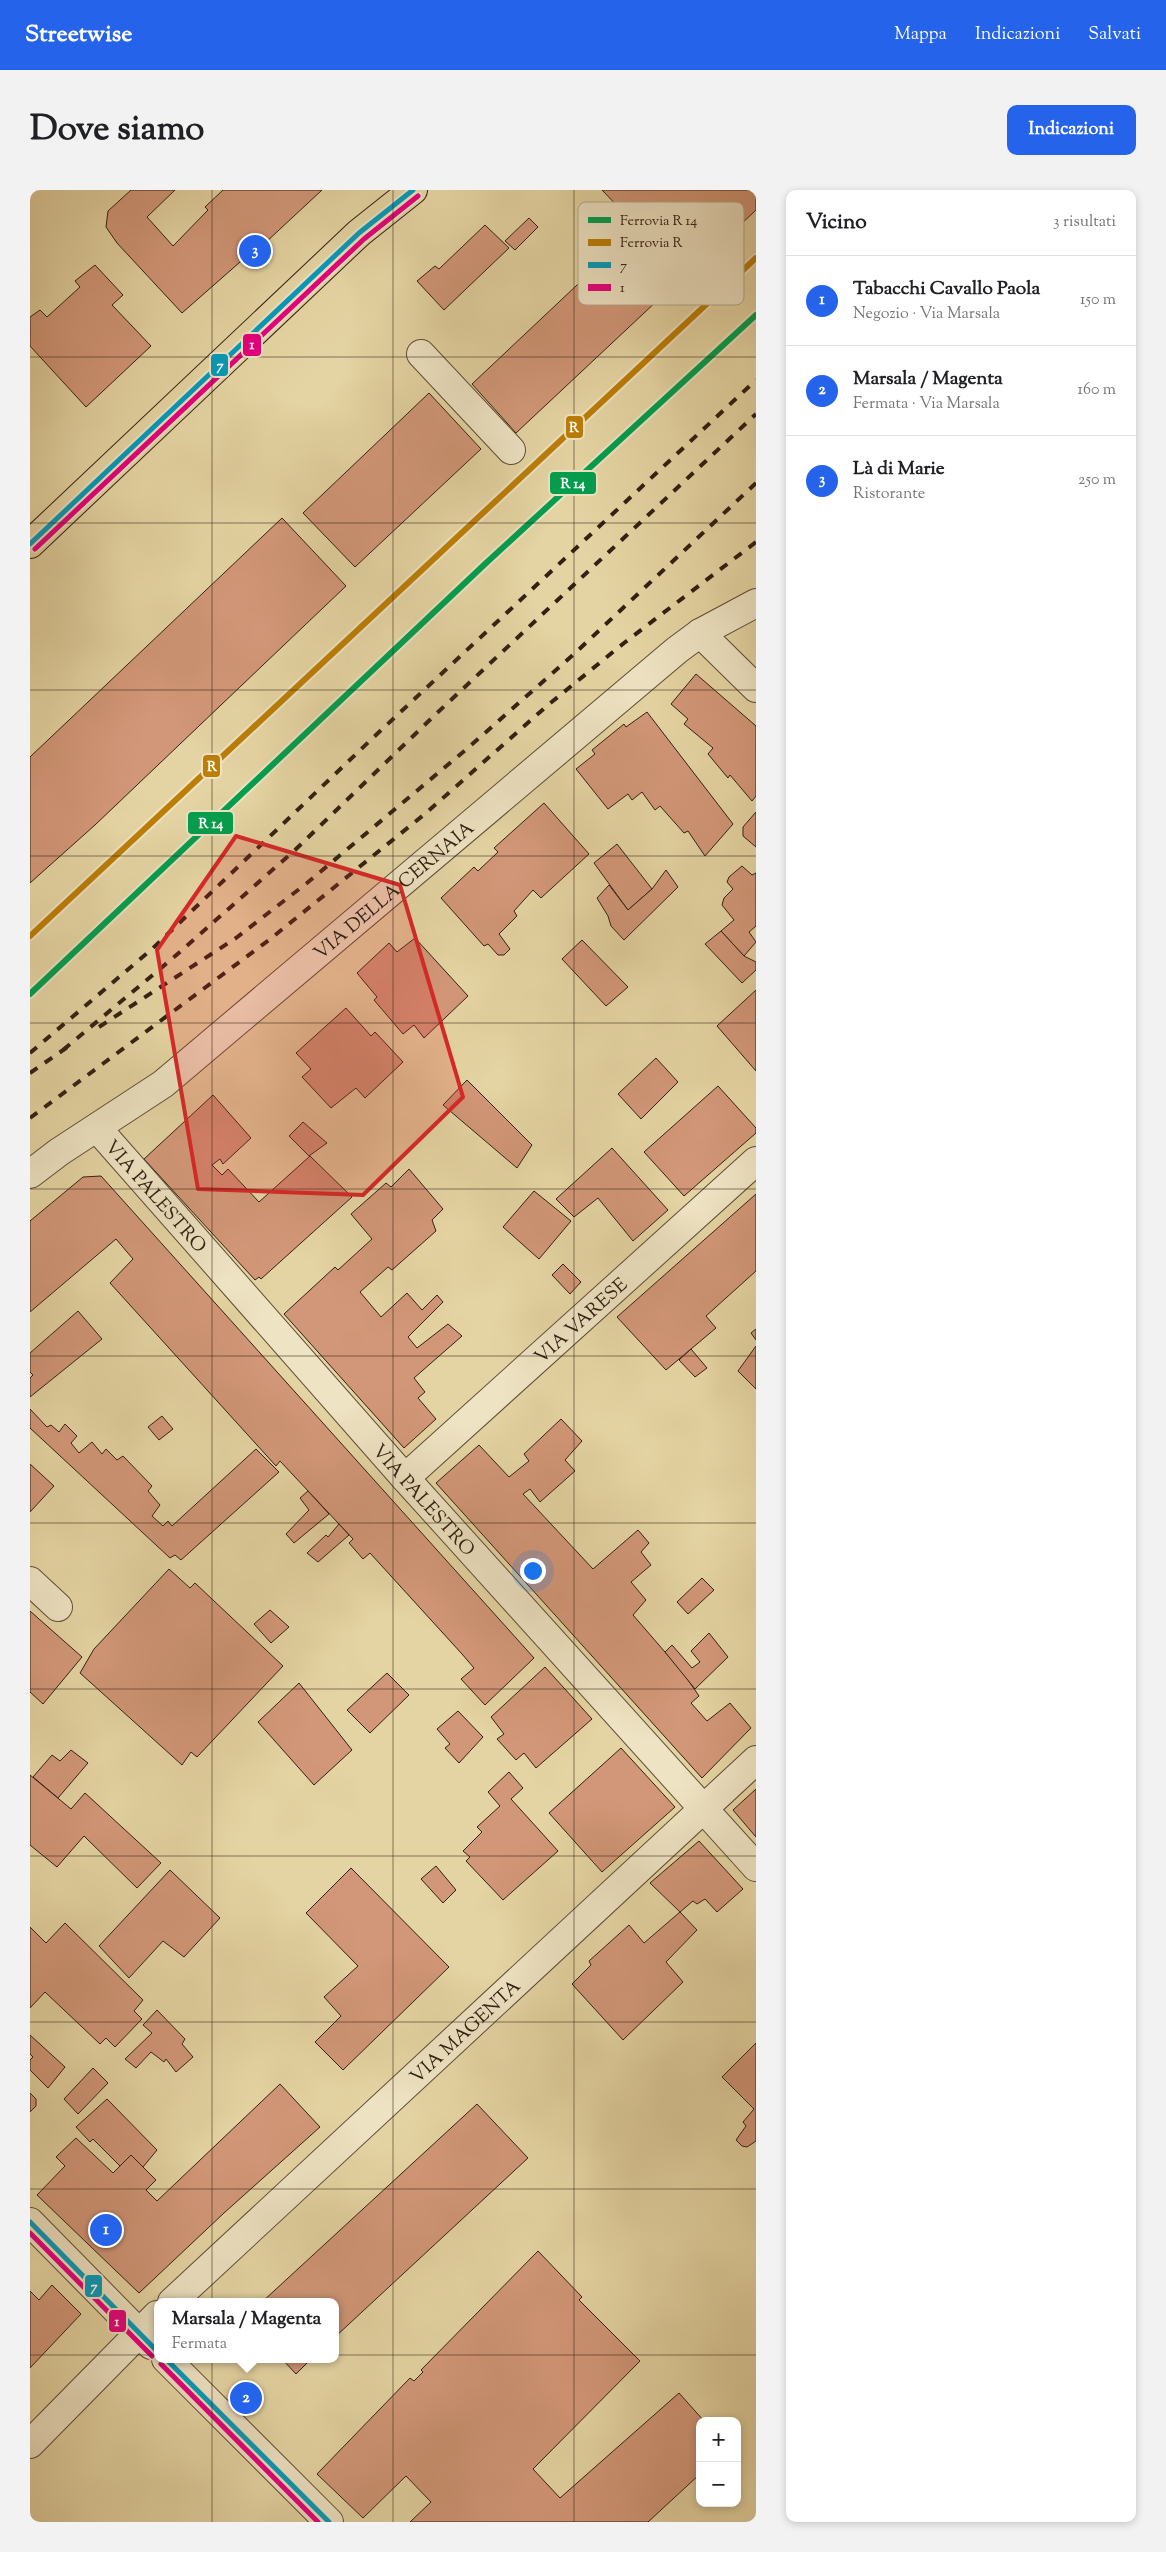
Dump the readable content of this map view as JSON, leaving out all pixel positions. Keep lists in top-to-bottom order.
{
  "streets": {
    "street": [
      "VIA DELLA CERNAIA",
      "VIA PALESTRO",
      "VIA VARESE",
      "VIA MAGENTA"
    ]
  },
  "crossings": [
    ["VIA DELLA CERNAIA", "VIA PALESTRO"],
    ["VIA PALESTRO", "VIA VARESE"],
    ["VIA PALESTRO", "VIA MAGENTA"]
  ],
  "lines": ["transit line 7", "transit line 1", "rail line R"],
  "legend": [
    "Ferrovia R 14",
    "Ferrovia R",
    "7",
    "1"
  ],
  "page": {
    "header": "Streetwise",
    "nav": ["Mappa", "Indicazioni", "Salvati"],
    "title": "Dove siamo",
    "buttons": "Indicazioni",
    "heading": ["Vicino", "3 risultati"],
    "pins": ["3", "1", "2"],
    "list": [
      {
        "mark": "1",
        "name": "Tabacchi Cavallo Paola",
        "note": "Negozio · Via Marsala",
        "value": "150 m"
      },
      {
        "mark": "2",
        "name": "Marsala / Magenta",
        "note": "Fermata · Via Marsala",
        "value": "160 m"
      },
      {
        "mark": "3",
        "name": "Là di Marie",
        "note": "Ristorante",
        "value": "250 m"
      }
    ],
    "popup": ["Marsala / Magenta", "Fermata"],
    "map_buttons": ["+", "−"]
  }
}
